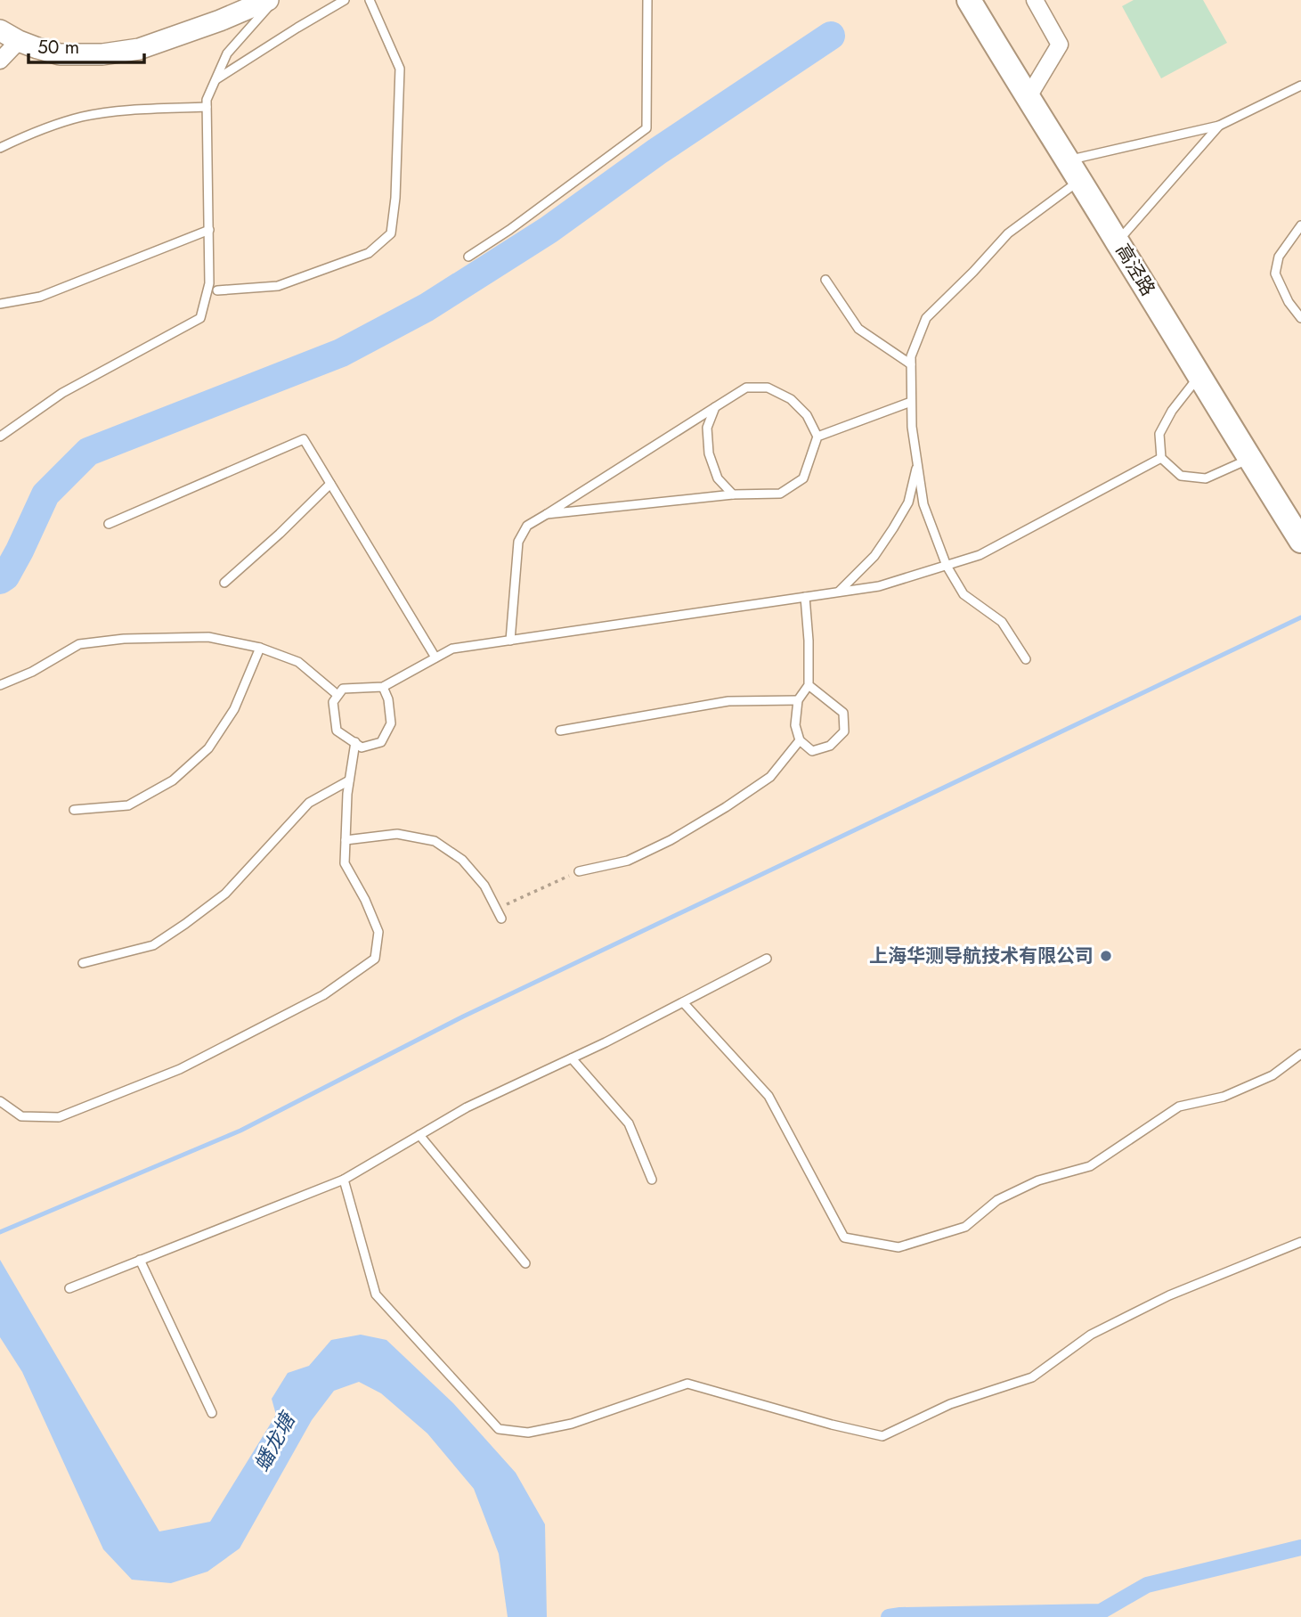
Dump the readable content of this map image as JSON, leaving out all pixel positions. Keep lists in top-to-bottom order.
{
  "streets": {
    "main road": ["高泾路"]
  },
  "water": ["蟠龙塘"],
  "places": ["上海华测导航技术有限公司"],
  "scale_bar": "50 m"
}
